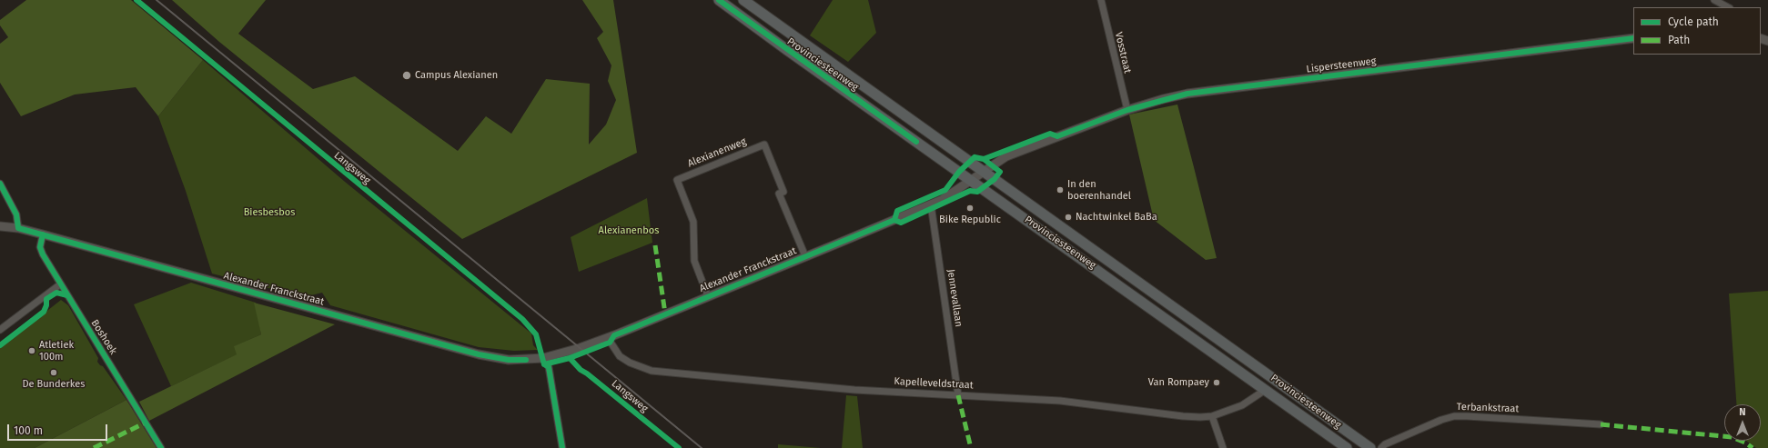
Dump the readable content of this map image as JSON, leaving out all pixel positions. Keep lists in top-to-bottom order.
{
  "streets": {
    "main road": ["Provinciesteenweg"],
    "street": [
      "Vosstraat",
      "Lispersteenweg",
      "Alexianenweg",
      "Alexander Franckstraat",
      "Jennevallaan",
      "Boshoek",
      "Kapelleveldstraat",
      "Terbankstraat"
    ],
    "cycle path": ["Langsweg"]
  },
  "crossings": [
    ["Vosstraat", "Lispersteenweg"],
    ["Provinciesteenweg", "Lispersteenweg"],
    ["Provinciesteenweg", "Alexander Franckstraat"],
    ["Provinciesteenweg", "Kapelleveldstraat"],
    ["Lispersteenweg", "Alexander Franckstraat"],
    ["Alexianenweg", "Alexander Franckstraat"],
    ["Alexander Franckstraat", "Jennevallaan"],
    ["Alexander Franckstraat", "Boshoek"],
    ["Alexander Franckstraat", "Kapelleveldstraat"],
    ["Jennevallaan", "Kapelleveldstraat"]
  ],
  "parks": ["Biesbesbos", "Alexianenbos"],
  "places": [
    "Campus Alexianen",
    "In den boerenhandel",
    "Bike Republic",
    "Nachtwinkel BaBa",
    "Atletiek 100m",
    "De Bunderkes",
    "Van Rompaey"
  ],
  "legend": ["Cycle path", "Path"],
  "scale_bar": "100 m",
  "north": "top"
}
